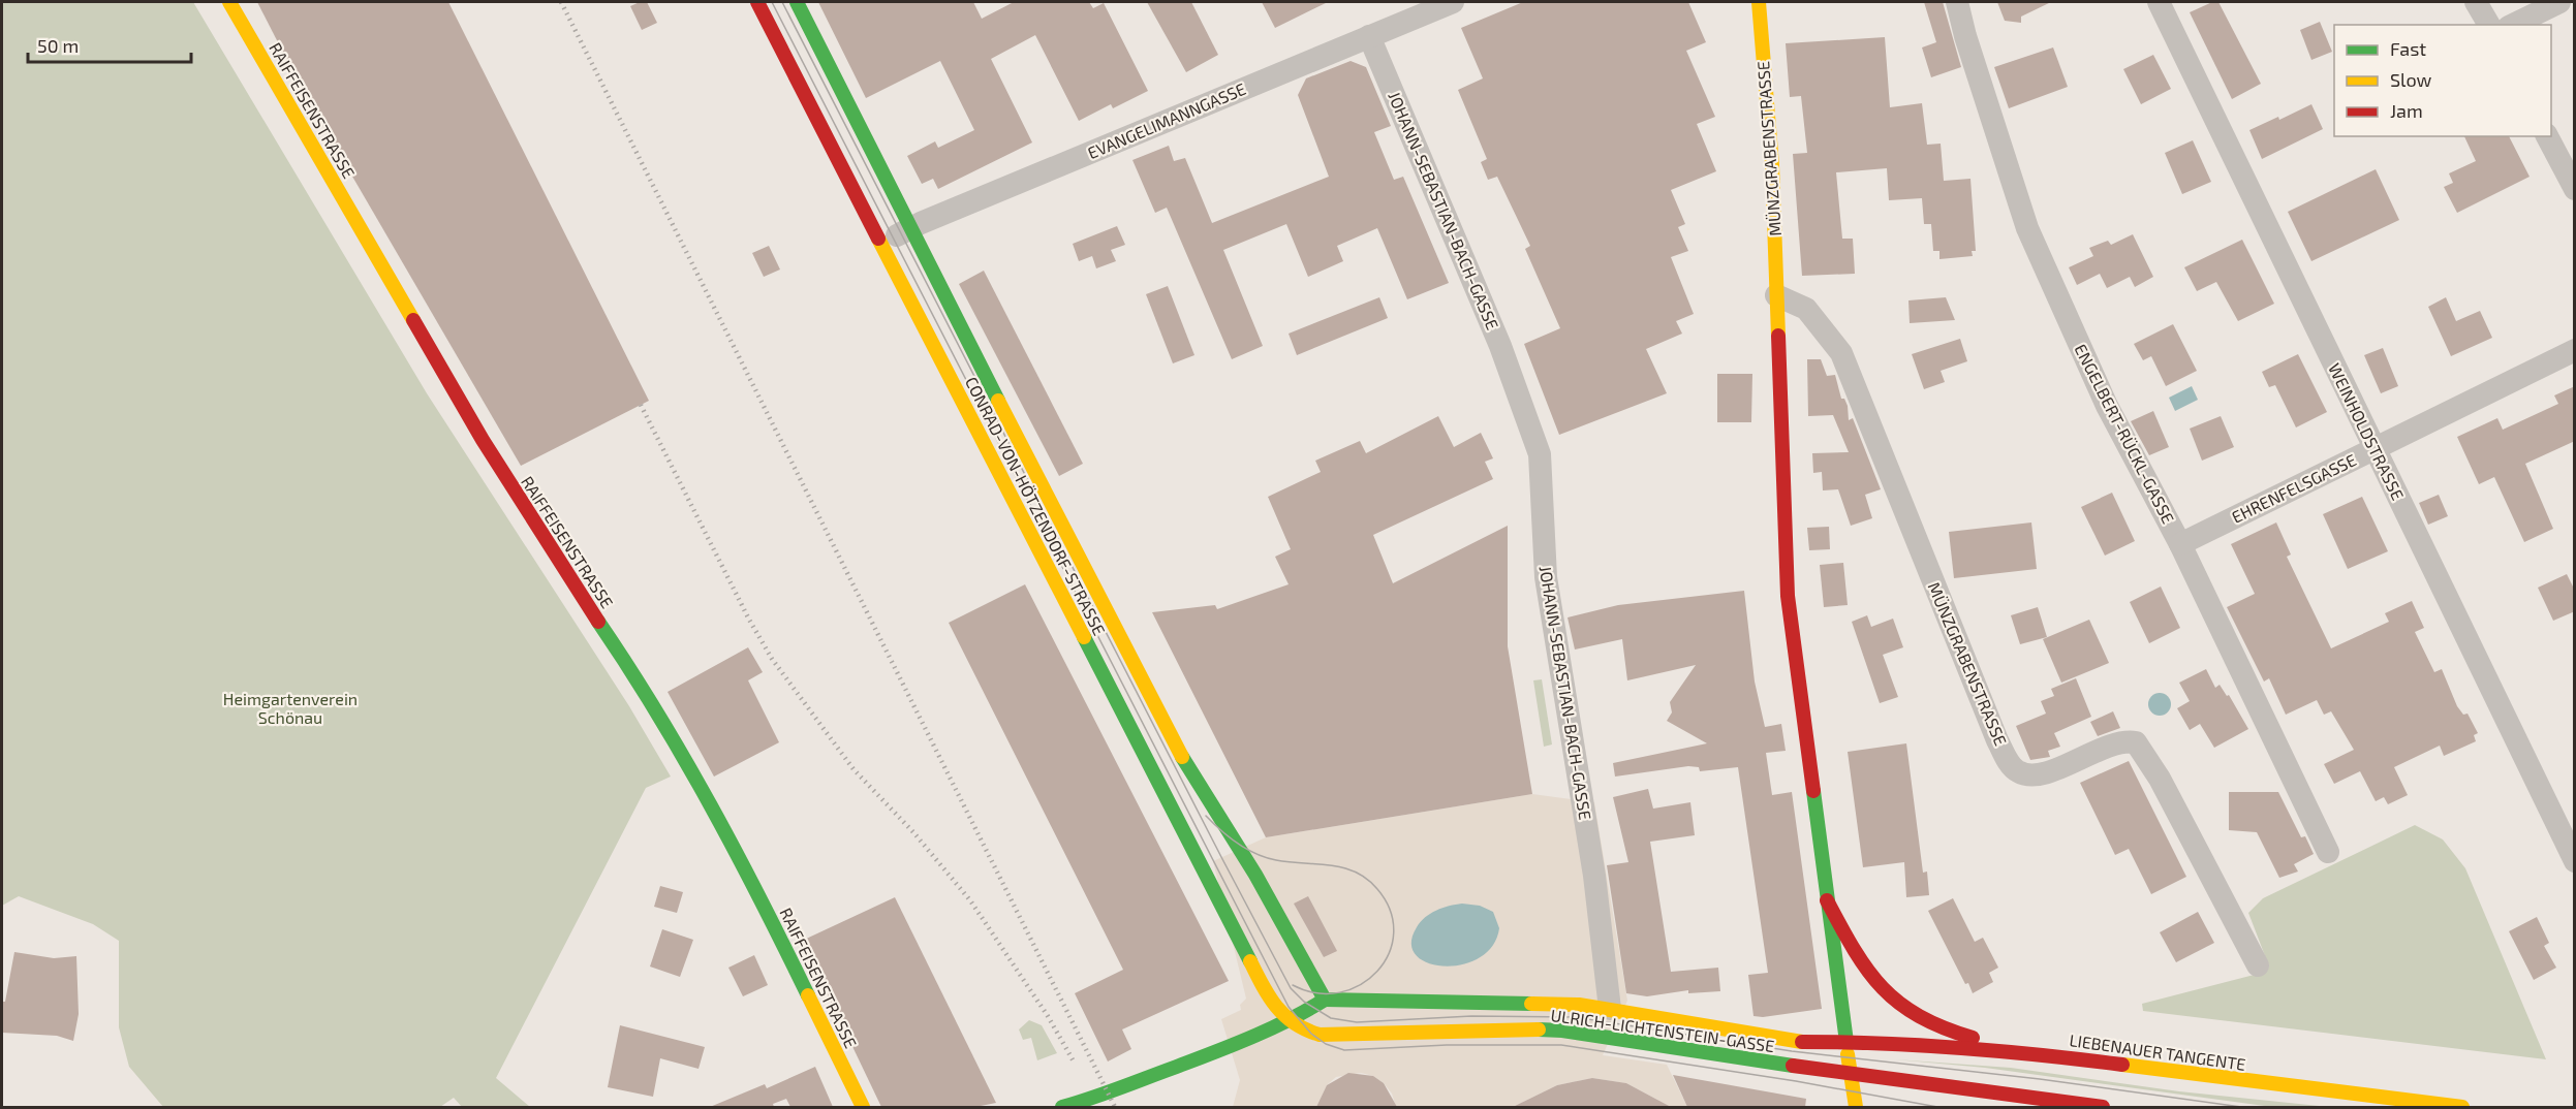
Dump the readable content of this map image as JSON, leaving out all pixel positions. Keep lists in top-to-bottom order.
{
  "streets": {
    "main road": [
      "RAIFFEISENSTRASSE",
      "MÜNZGRABENSTRASSE",
      "CONRAD-VON-HÖTZENDORF-STRASSE",
      "ULRICH-LICHTENSTEIN-GASSE",
      "LIEBENAUER TANGENTE"
    ],
    "street": [
      "EVANGELIMANNGASSE",
      "JOHANN-SEBASTIAN-BACH-GASSE",
      "WEINHOLDSTRASSE",
      "ENGELBERT-RÜCKL-GASSE",
      "EHRENFELSGASSE"
    ]
  },
  "crossings": [
    ["EVANGELIMANNGASSE", "JOHANN-SEBASTIAN-BACH-GASSE"],
    ["EVANGELIMANNGASSE", "CONRAD-VON-HÖTZENDORF-STRASSE"],
    ["MÜNZGRABENSTRASSE", "ULRICH-LICHTENSTEIN-GASSE"],
    ["MÜNZGRABENSTRASSE", "LIEBENAUER TANGENTE"],
    ["JOHANN-SEBASTIAN-BACH-GASSE", "ULRICH-LICHTENSTEIN-GASSE"],
    ["WEINHOLDSTRASSE", "EHRENFELSGASSE"],
    ["ENGELBERT-RÜCKL-GASSE", "EHRENFELSGASSE"],
    ["CONRAD-VON-HÖTZENDORF-STRASSE", "ULRICH-LICHTENSTEIN-GASSE"],
    ["ULRICH-LICHTENSTEIN-GASSE", "LIEBENAUER TANGENTE"]
  ],
  "parks": ["Heimgartenverein Schönau"],
  "legend": ["Fast", "Slow", "Jam"],
  "scale_bar": "50 m"
}
